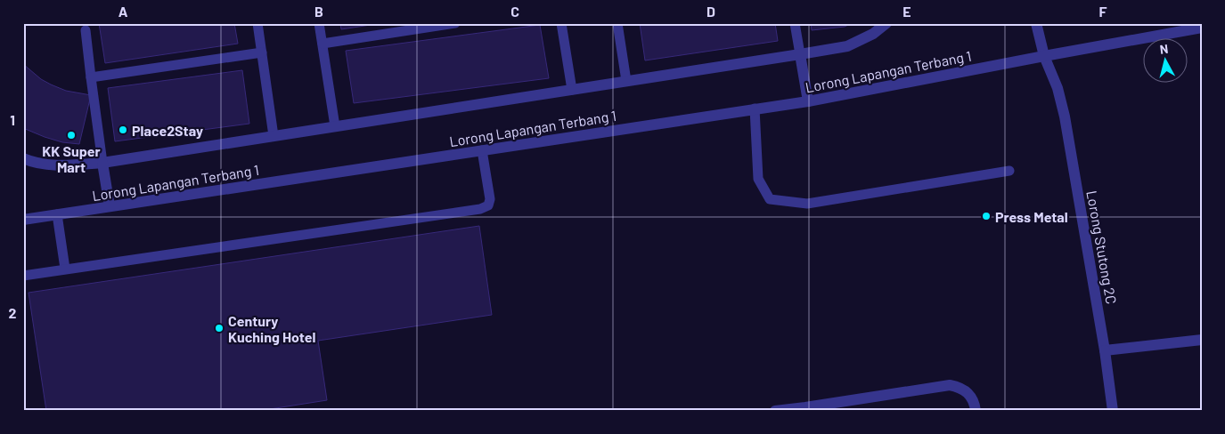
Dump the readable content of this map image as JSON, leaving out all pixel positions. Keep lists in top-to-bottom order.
{
  "streets": {
    "street": ["Lorong Lapangan Terbang 1", "Lorong Stutong 2C"]
  },
  "crossings": [
    ["Lorong Lapangan Terbang 1", "Lorong Stutong 2C"]
  ],
  "places": [
    "Place2Stay",
    "KK Super Mart",
    "Press Metal",
    "Century Kuching Hotel"
  ],
  "north": "top",
  "grid": {
    "columns": [
      "A",
      "B",
      "C",
      "D",
      "E",
      "F"
    ],
    "rows": ["1", "2"]
  }
}
